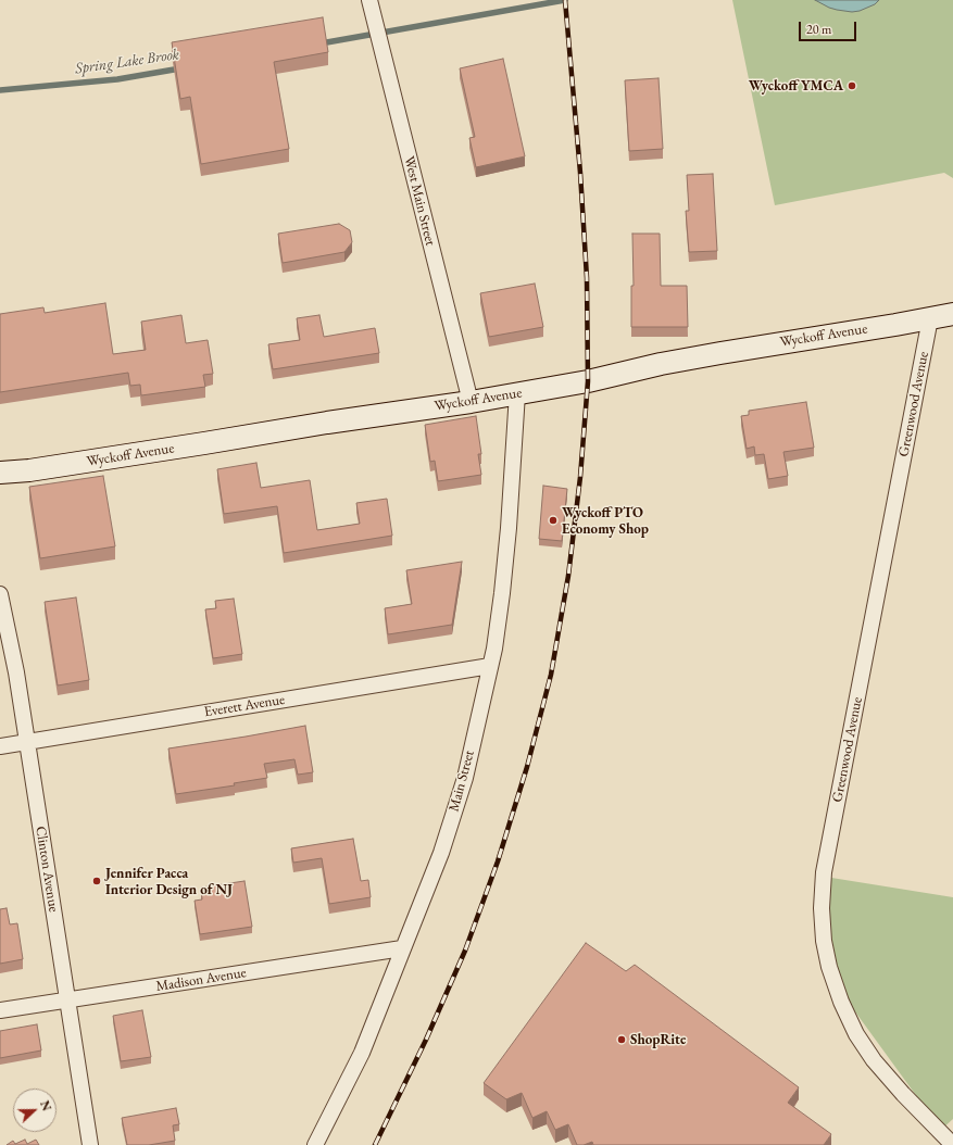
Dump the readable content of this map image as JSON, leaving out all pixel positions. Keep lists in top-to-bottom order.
{
  "streets": {
    "main road": ["Wyckoff Avenue"],
    "street": [
      "West Main Street",
      "Greenwood Avenue",
      "Everett Avenue",
      "Main Street",
      "Clinton Avenue",
      "Madison Avenue"
    ]
  },
  "crossings": [
    ["West Main Street", "Wyckoff Avenue"],
    ["Wyckoff Avenue", "Greenwood Avenue"],
    ["Wyckoff Avenue", "Main Street"],
    ["Everett Avenue", "Main Street"],
    ["Everett Avenue", "Clinton Avenue"],
    ["Main Street", "Madison Avenue"],
    ["Clinton Avenue", "Madison Avenue"]
  ],
  "water": ["Spring Lake Brook"],
  "places": [
    "Wyckoff YMCA",
    "Wyckoff PTO Economy Shop",
    "Jennifer Pacca Interior Design of NJ",
    "ShopRite"
  ],
  "scale_bar": "20 m",
  "north": "right"
}
